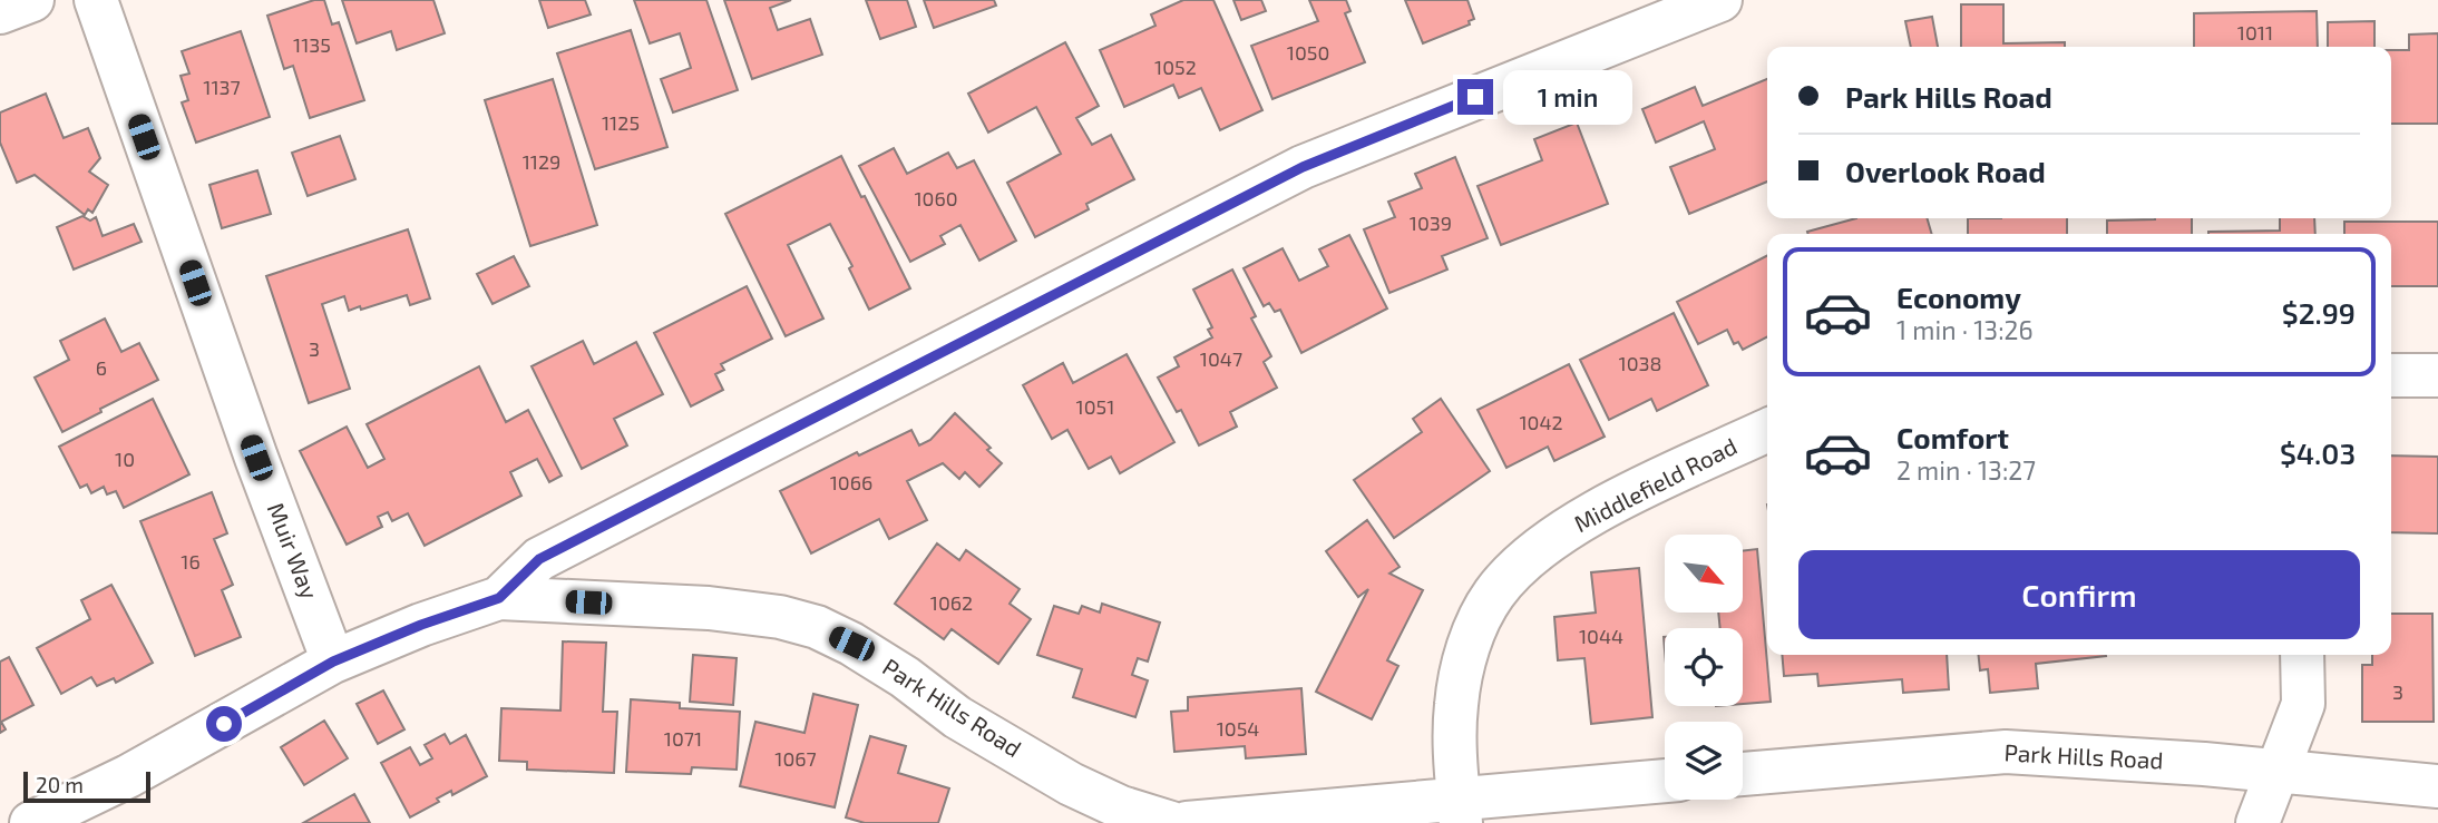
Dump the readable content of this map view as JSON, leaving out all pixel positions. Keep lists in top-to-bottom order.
{
  "streets": {
    "street": ["Middlefield Road", "Muir Way", "Park Hills Road"]
  },
  "crossings": [
    ["Muir Way", "Park Hills Road"]
  ],
  "house_numbers": [
    "1011",
    "1135",
    "1050",
    "1052",
    "1137",
    "1125",
    "1129",
    "1060",
    "1039",
    "3",
    "1047",
    "1038",
    "6",
    "1051",
    "1042",
    "10",
    "1066",
    "16",
    "1062",
    "1044",
    "3",
    "1054",
    "1071",
    "1067"
  ],
  "scale_bar": "20 m",
  "north": "bottom right",
  "page": {
    "banner": ["Park Hills Road", "Overlook Road"],
    "bubble": "1 min",
    "list": [
      {
        "name": "Economy",
        "note": "1 min · 13:26",
        "value": "$2.99"
      },
      {
        "name": "Comfort",
        "note": "2 min · 13:27",
        "value": "$4.03"
      }
    ],
    "buttons": "Confirm",
    "scale": "20 m"
  }
}
